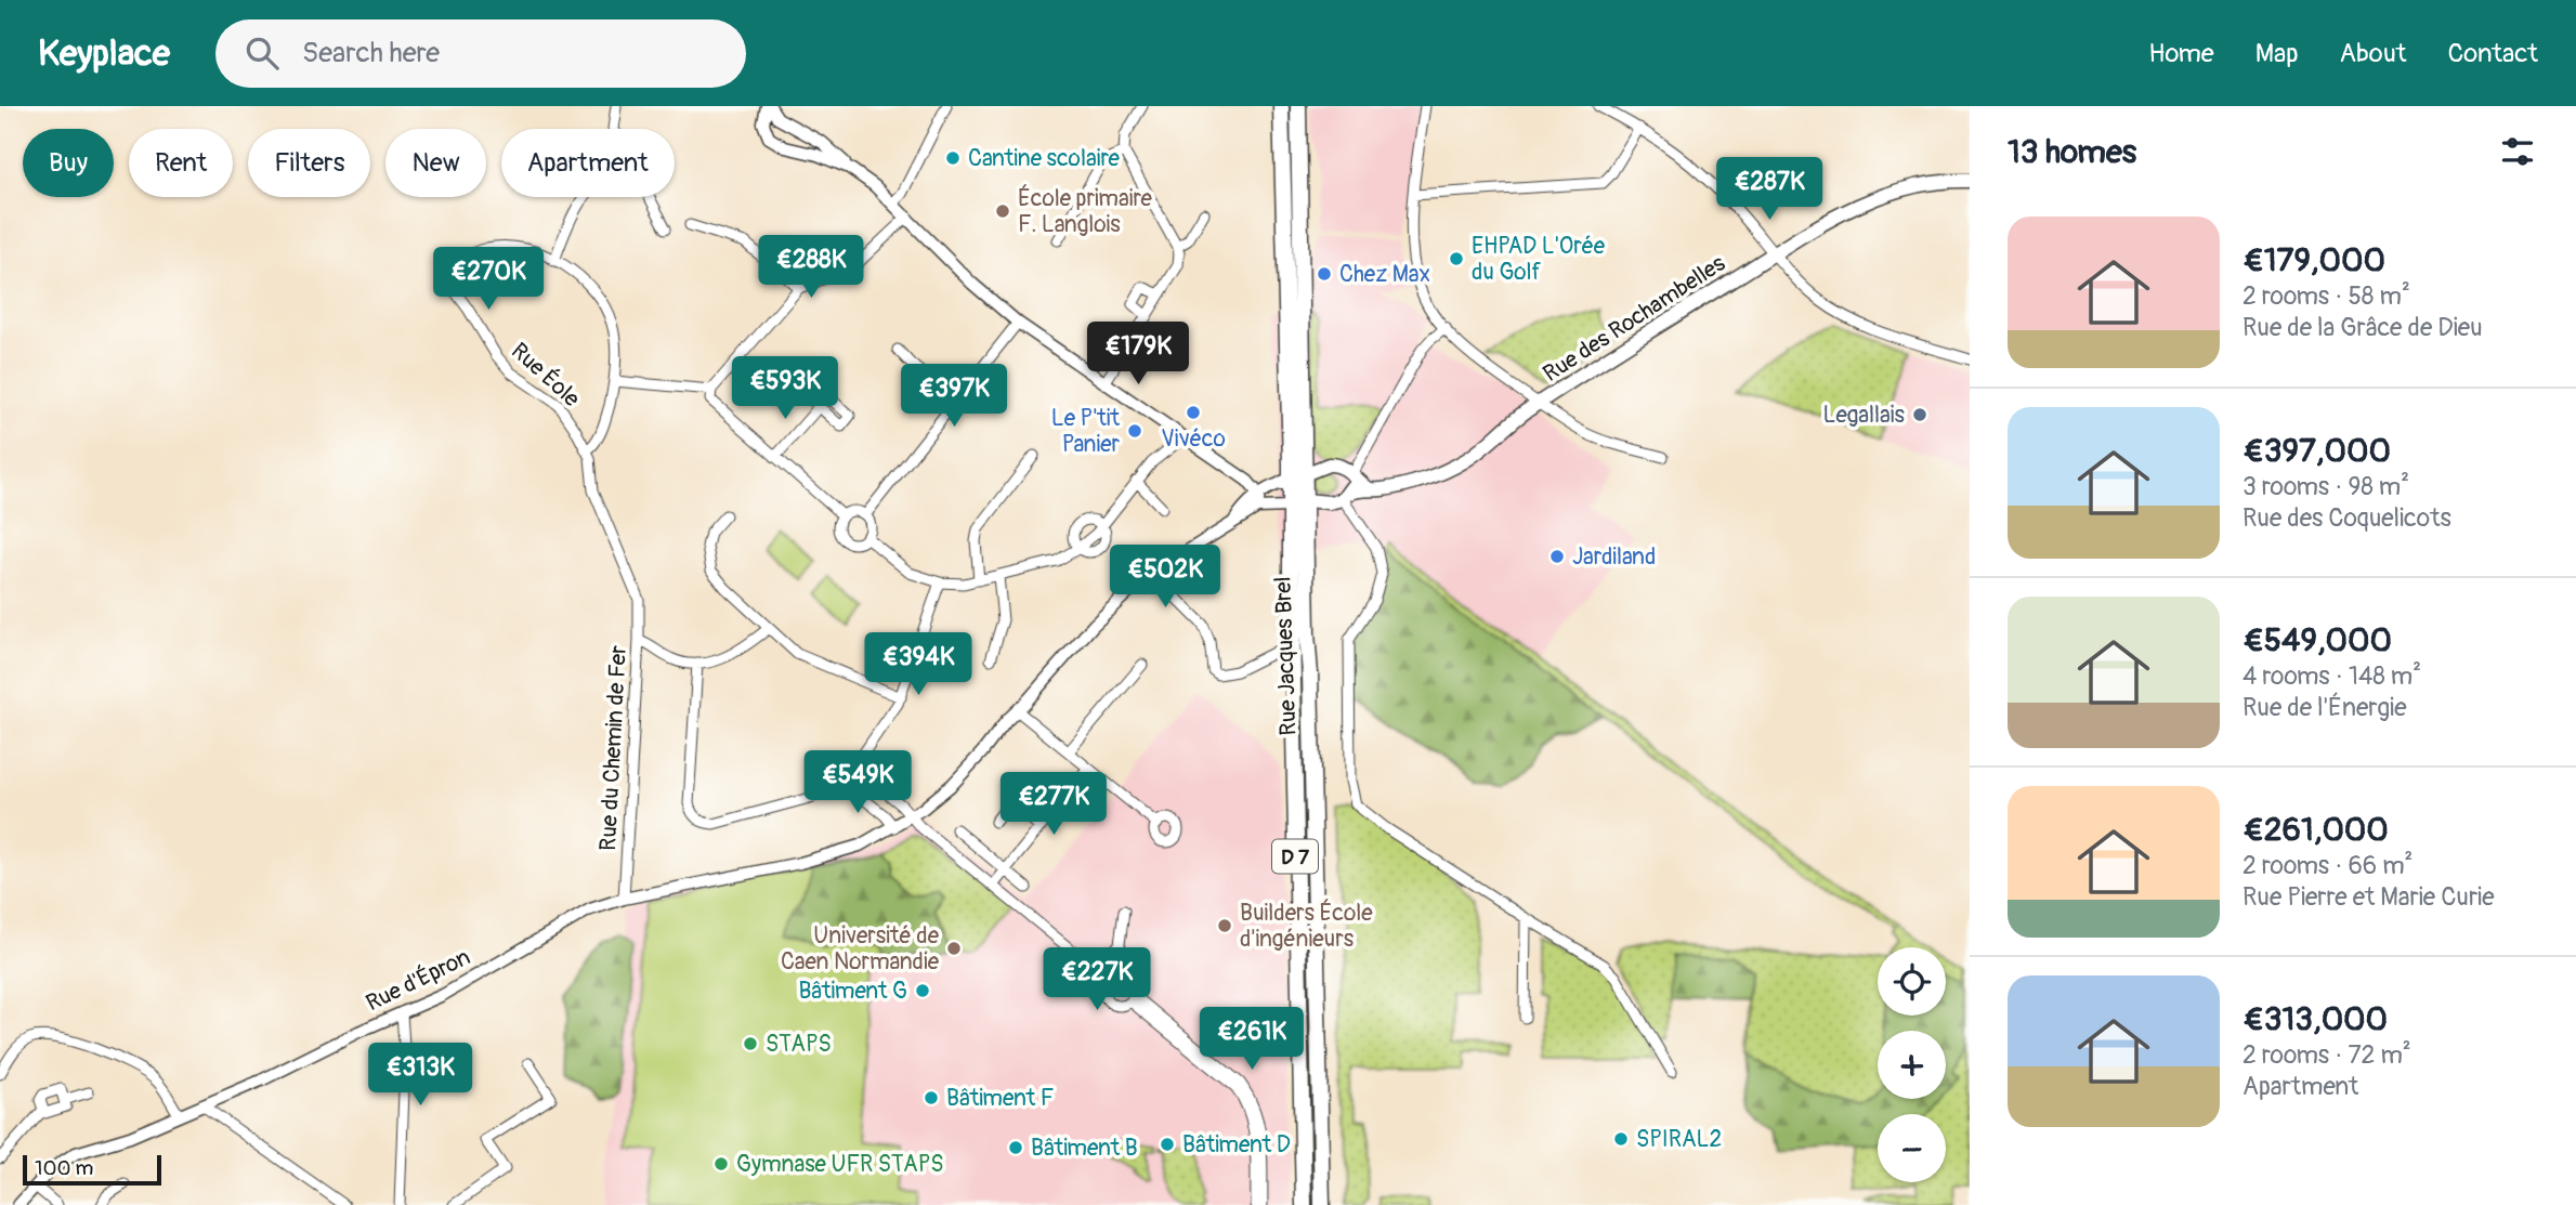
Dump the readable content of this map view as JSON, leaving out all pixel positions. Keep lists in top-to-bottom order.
{
  "streets": {
    "main road": ["Rue des Rochambelles", "Rue Jacques Brel", "D 7"],
    "street": ["Rue Éole", "Rue du Chemin de Fer", "Rue d'Épron"]
  },
  "crossings": [
    ["Rue des Rochambelles", "Rue Jacques Brel"],
    ["Rue Éole", "Rue du Chemin de Fer"],
    ["Rue du Chemin de Fer", "Rue d'Épron"]
  ],
  "places": [
    "Cantine scolaire",
    "École primaire F. Langlois",
    "EHPAD L'Orée du Golf",
    "Chez Max",
    "Vivéco",
    "Legallais",
    "Le P'tit Panier",
    "Jardiland",
    "Builders École d'ingénieurs",
    "Université de Caen Normandie",
    "Bâtiment G",
    "STAPS",
    "Bâtiment F",
    "SPIRAL2",
    "Bâtiment D",
    "Bâtiment B",
    "Gymnase UFR STAPS"
  ],
  "scale_bar": "100 m",
  "page": {
    "header": "Keyplace",
    "search": "Search here",
    "nav": [
      "Home",
      "Map",
      "About",
      "Contact"
    ],
    "heading": "13 homes",
    "chip": [
      "Buy",
      "Rent",
      "Filters",
      "New",
      "Apartment"
    ],
    "price": [
      "€287K",
      "€288K",
      "€270K",
      "€179K",
      "€593K",
      "€397K",
      "€502K",
      "€394K",
      "€549K",
      "€277K",
      "€227K",
      "€261K",
      "€313K"
    ],
    "list": [
      {
        "name": "€179,000",
        "note": "2 rooms · 58 m² · Rue de la Grâce de Dieu"
      },
      {
        "name": "€397,000",
        "note": "3 rooms · 98 m² · Rue des Coquelicots"
      },
      {
        "name": "€549,000",
        "note": "4 rooms · 148 m² · Rue de l'Énergie"
      },
      {
        "name": "€261,000",
        "note": "2 rooms · 66 m² · Rue Pierre et Marie Curie"
      },
      {
        "name": "€313,000",
        "note": "2 rooms · 72 m² · Apartment"
      }
    ],
    "map_buttons": ["+", "−"],
    "scale": "100 m"
  }
}
